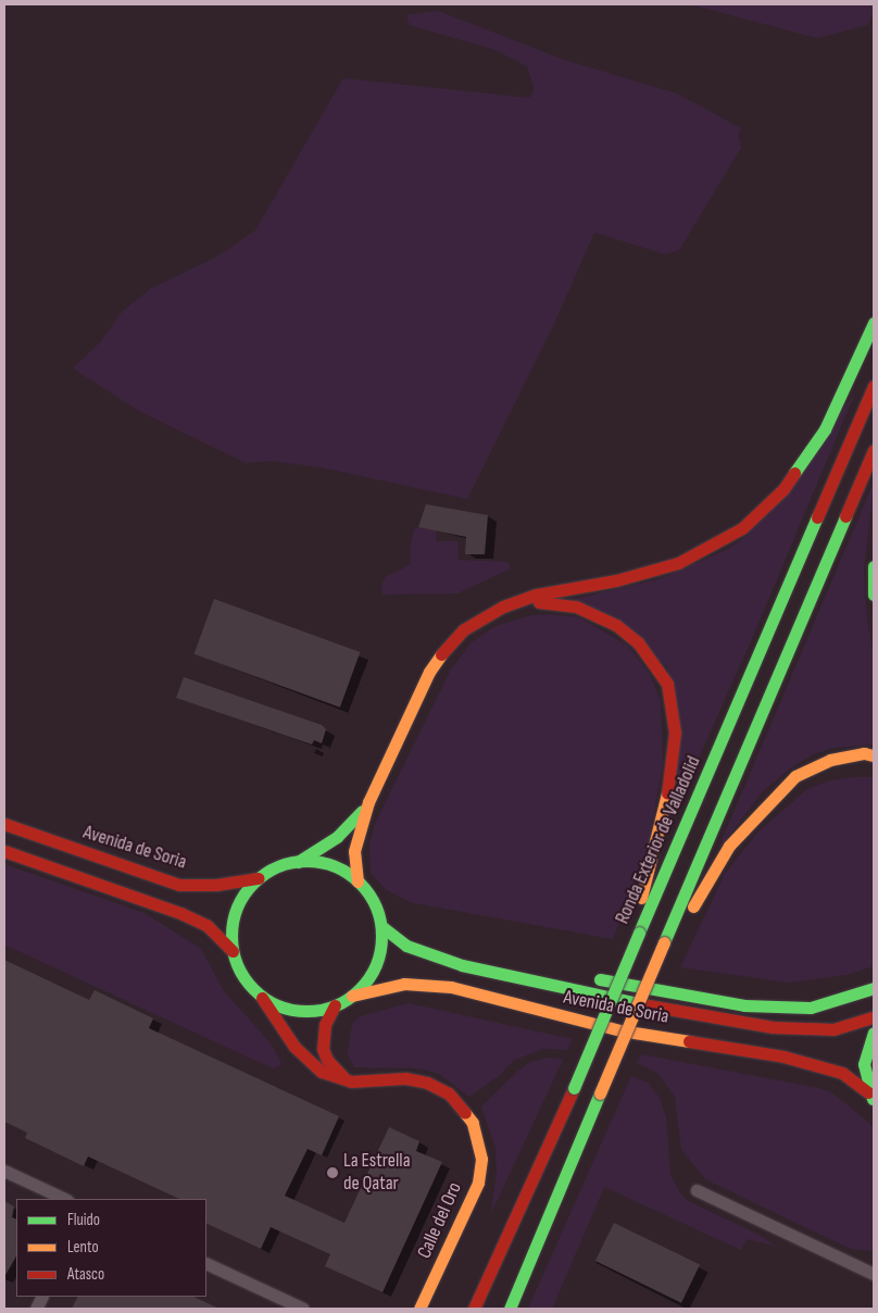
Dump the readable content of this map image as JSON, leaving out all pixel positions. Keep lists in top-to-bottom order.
{
  "streets": {
    "main road": ["Ronda Exterior de Valladolid", "Avenida de Soria", "Calle del Oro"]
  },
  "crossings": [
    ["Avenida de Soria", "Calle del Oro"]
  ],
  "places": ["La Estrella de Qatar"],
  "legend": ["Fluido", "Lento", "Atasco"]
}
